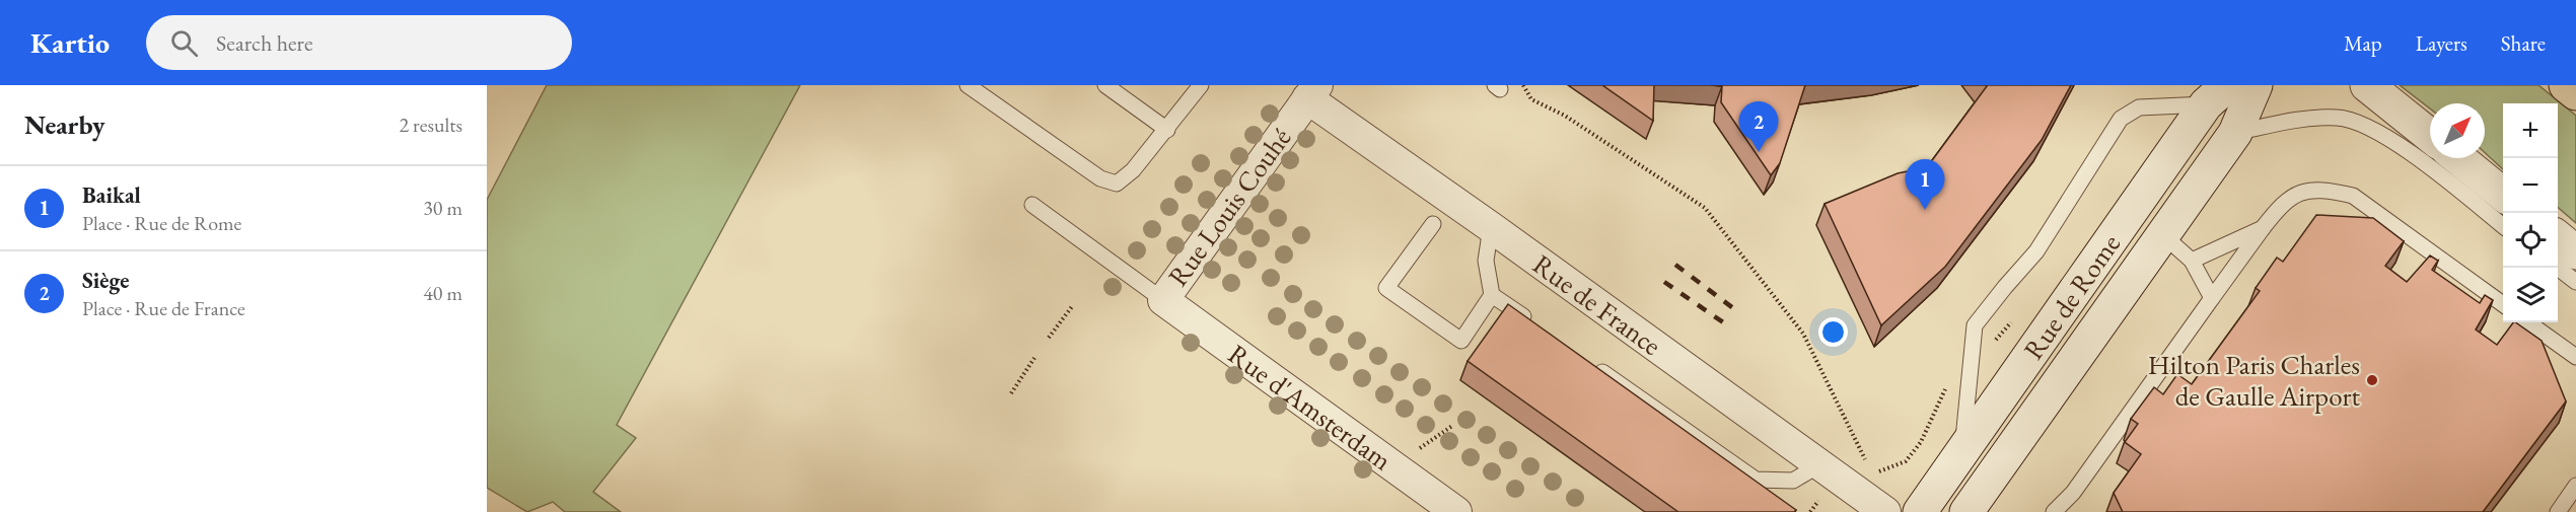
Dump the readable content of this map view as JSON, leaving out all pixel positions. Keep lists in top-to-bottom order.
{
  "streets": {
    "main road": ["Rue de Rome"],
    "street": ["Rue Louis Couhé", "Rue de France", "Rue d'Amsterdam"]
  },
  "crossings": [
    ["Rue Louis Couhé", "Rue de France"],
    ["Rue Louis Couhé", "Rue d'Amsterdam"]
  ],
  "places": ["Hilton Paris Charles de Gaulle Airport"],
  "north": "top right",
  "page": {
    "header": "Kartio",
    "search": "Search here",
    "nav": ["Map", "Layers", "Share"],
    "heading": ["Nearby", "2 results"],
    "pins": ["2", "1"],
    "map_buttons": ["+", "−"],
    "list": [
      {
        "mark": "1",
        "name": "Baikal",
        "note": "Place · Rue de Rome",
        "value": "30 m"
      },
      {
        "mark": "2",
        "name": "Siège",
        "note": "Place · Rue de France",
        "value": "40 m"
      }
    ]
  }
}
